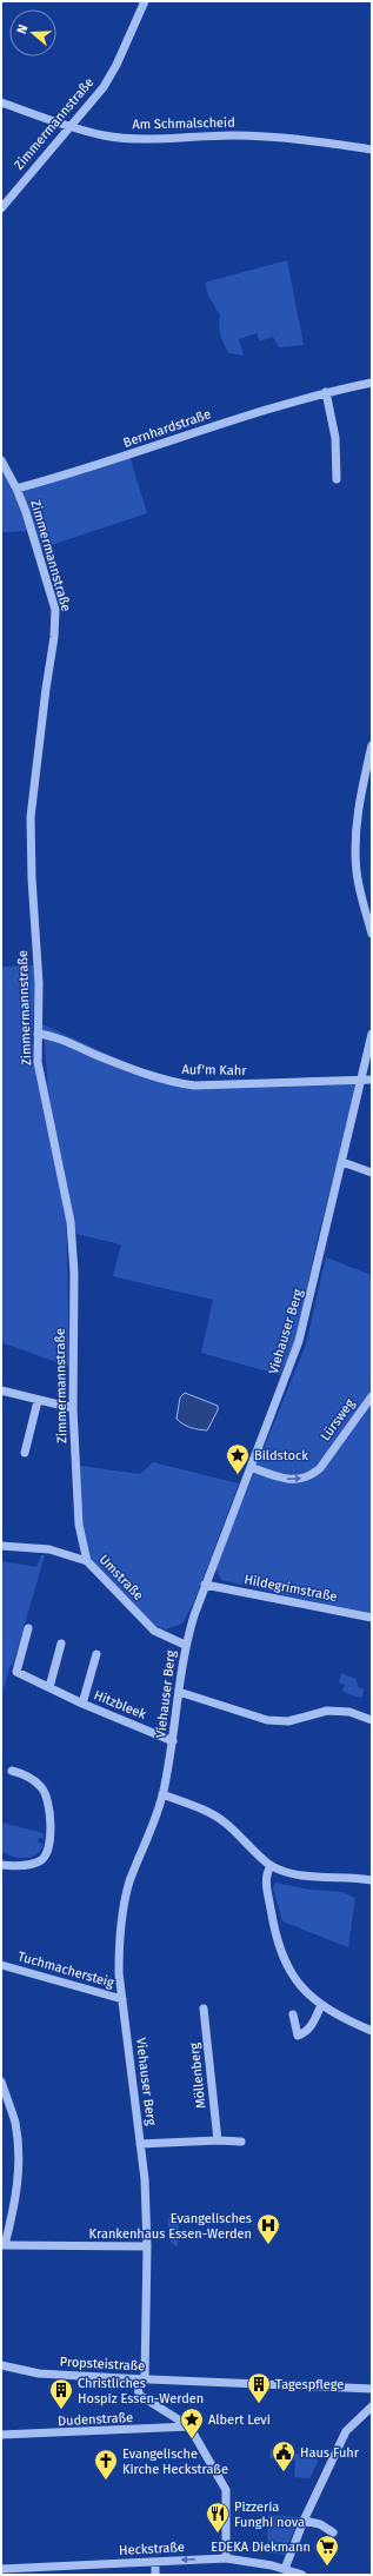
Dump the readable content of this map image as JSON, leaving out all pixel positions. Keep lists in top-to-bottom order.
{
  "streets": {
    "street": [
      "Zimmermannstraße",
      "Am Schmalscheid",
      "Bernhardstraße",
      "Auf'm Kahr",
      "Viehauser Berg",
      "Lürsweg",
      "Umstraße",
      "Hildegrimstraße",
      "Hitzbleek",
      "Tuchmachersteig",
      "Möllenberg",
      "Propsteistraße",
      "Dudenstraße",
      "Heckstraße"
    ]
  },
  "crossings": [
    ["Zimmermannstraße", "Am Schmalscheid"],
    ["Zimmermannstraße", "Bernhardstraße"],
    ["Zimmermannstraße", "Auf'm Kahr"],
    ["Zimmermannstraße", "Umstraße"],
    ["Auf'm Kahr", "Viehauser Berg"],
    ["Viehauser Berg", "Lürsweg"],
    ["Viehauser Berg", "Umstraße"],
    ["Viehauser Berg", "Hildegrimstraße"],
    ["Viehauser Berg", "Hitzbleek"],
    ["Viehauser Berg", "Tuchmachersteig"],
    ["Viehauser Berg", "Propsteistraße"]
  ],
  "one_way": ["Lürsweg"],
  "places": {
    "place": ["Bildstock", "Albert Levi"],
    "hospital": ["Evangelisches Krankenhaus Essen-Werden"],
    "building": ["Tagespflege", "Christliches Hospiz Essen-Werden"],
    "public building": ["Haus Fuhr"],
    "church": ["Evangelische Kirche Heckstraße"],
    "restaurant": ["Pizzeria Funghi nova"],
    "supermarket": ["EDEKA Diekmann"]
  },
  "north": "left"
}
